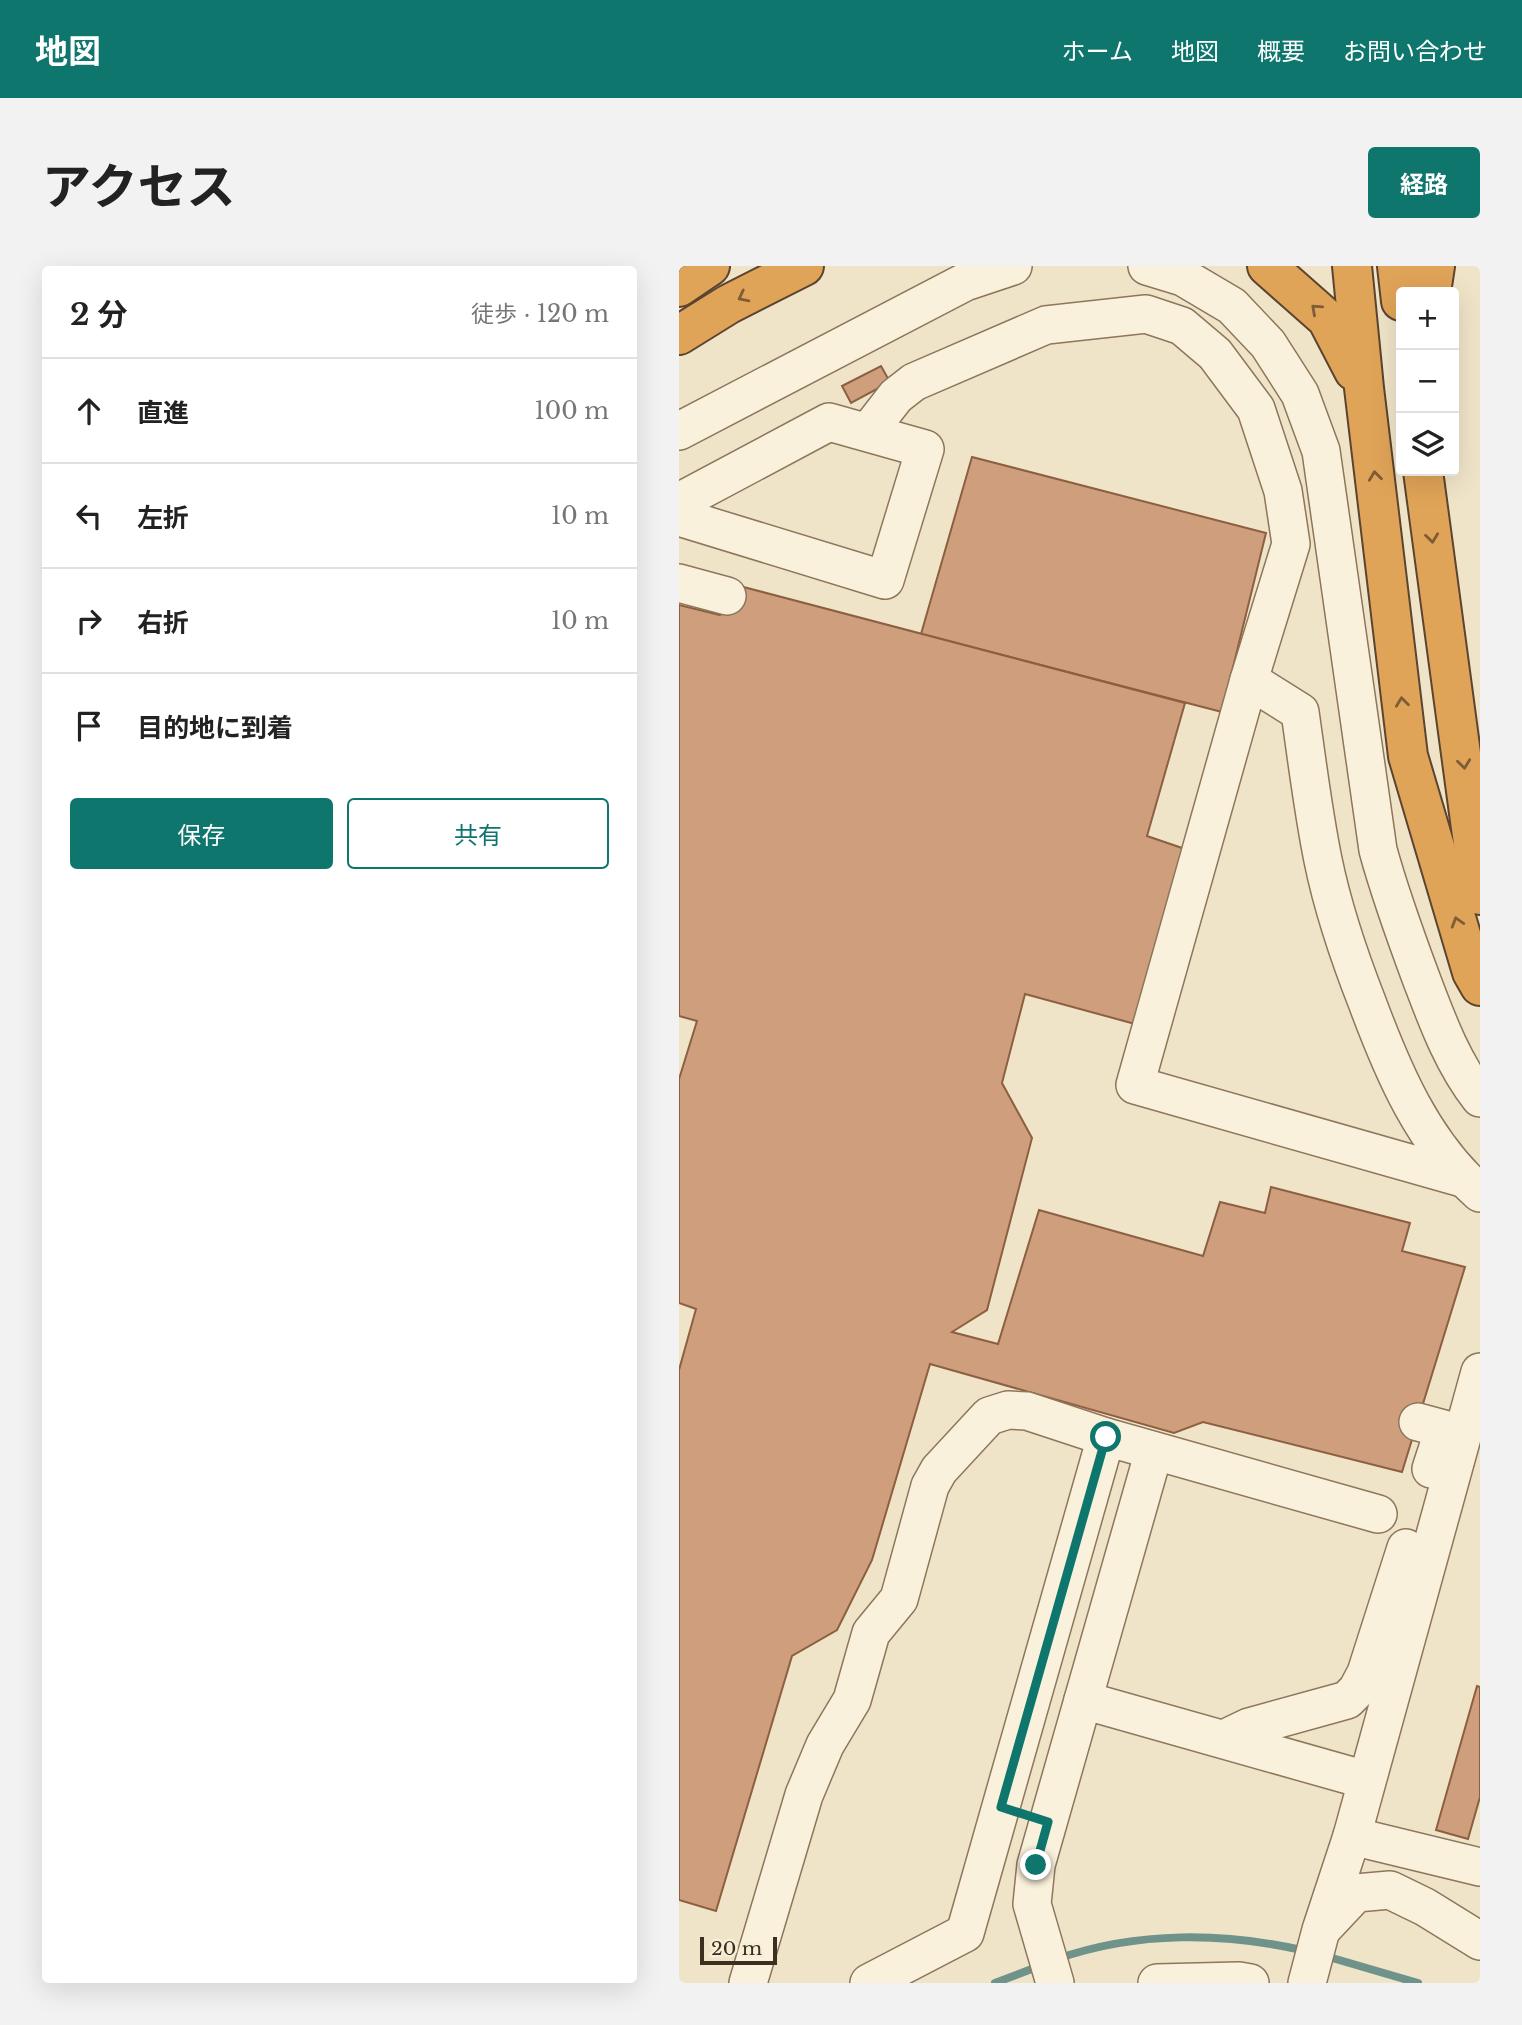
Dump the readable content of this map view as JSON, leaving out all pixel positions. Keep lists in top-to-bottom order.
{
  "scale_bar": "20 m",
  "page": {
    "header": "地図",
    "nav": [
      "ホーム",
      "地図",
      "概要",
      "お問い合わせ"
    ],
    "title": "アクセス",
    "buttons": [
      "経路",
      ["保存", "共有"]
    ],
    "heading": ["2 分", "徒歩 · 120 m"],
    "map_buttons": ["+", "−"],
    "list": [
      ["直進", "100 m"],
      ["左折", "10 m"],
      ["右折", "10 m"],
      "目的地に到着"
    ],
    "scale": "20 m"
  }
}
